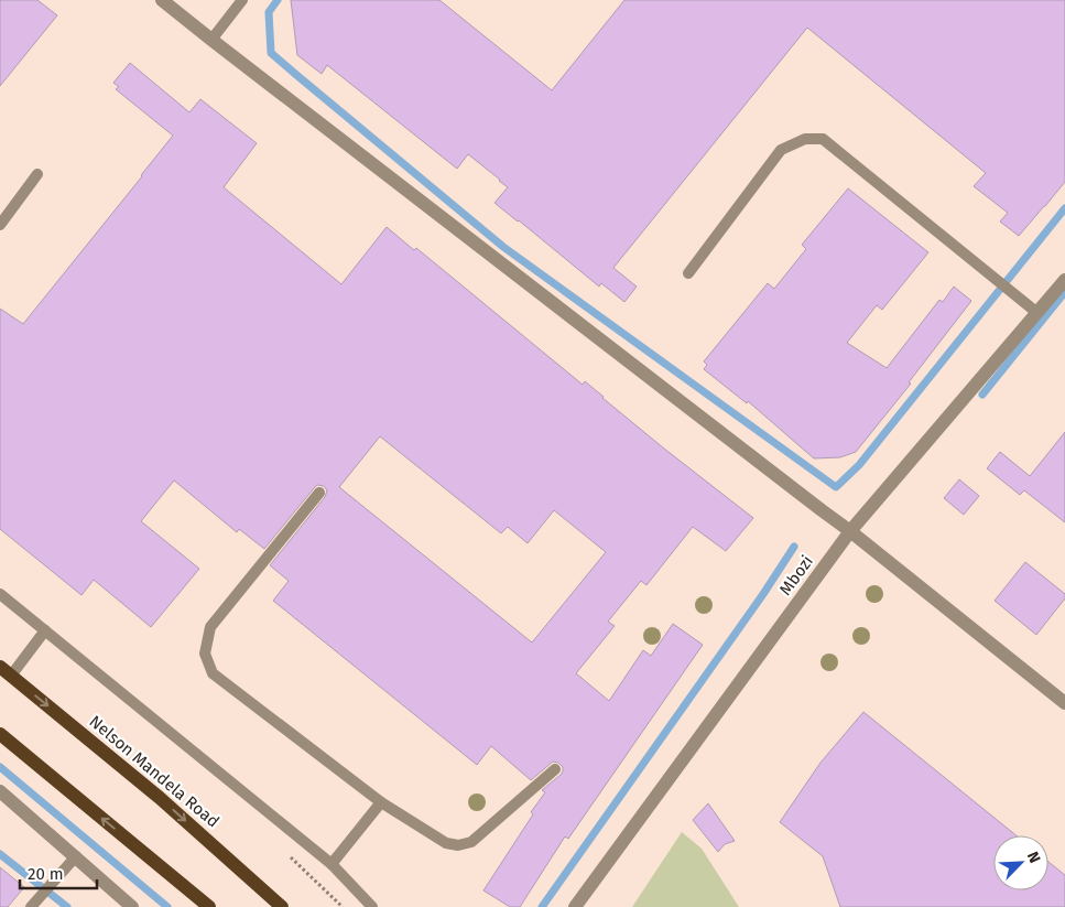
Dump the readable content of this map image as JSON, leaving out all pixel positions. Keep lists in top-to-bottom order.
{
  "streets": {
    "main road": ["Nelson Mandela Road"],
    "street": ["Mbozi"]
  },
  "scale_bar": "20 m",
  "north": "top right"
}
